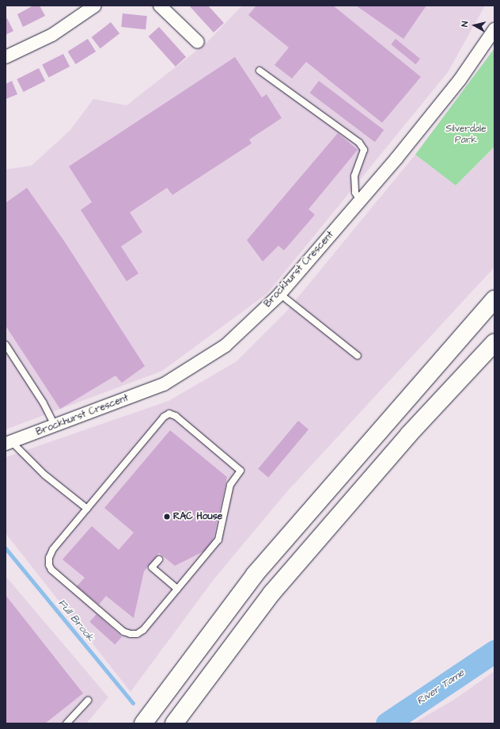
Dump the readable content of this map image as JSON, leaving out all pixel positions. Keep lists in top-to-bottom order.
{
  "streets": {
    "street": ["Brockhurst Crescent"]
  },
  "water": ["Full Brook", "River Tame"],
  "parks": ["Silverdale Park"],
  "places": ["RAC House"],
  "north": "left"
}
